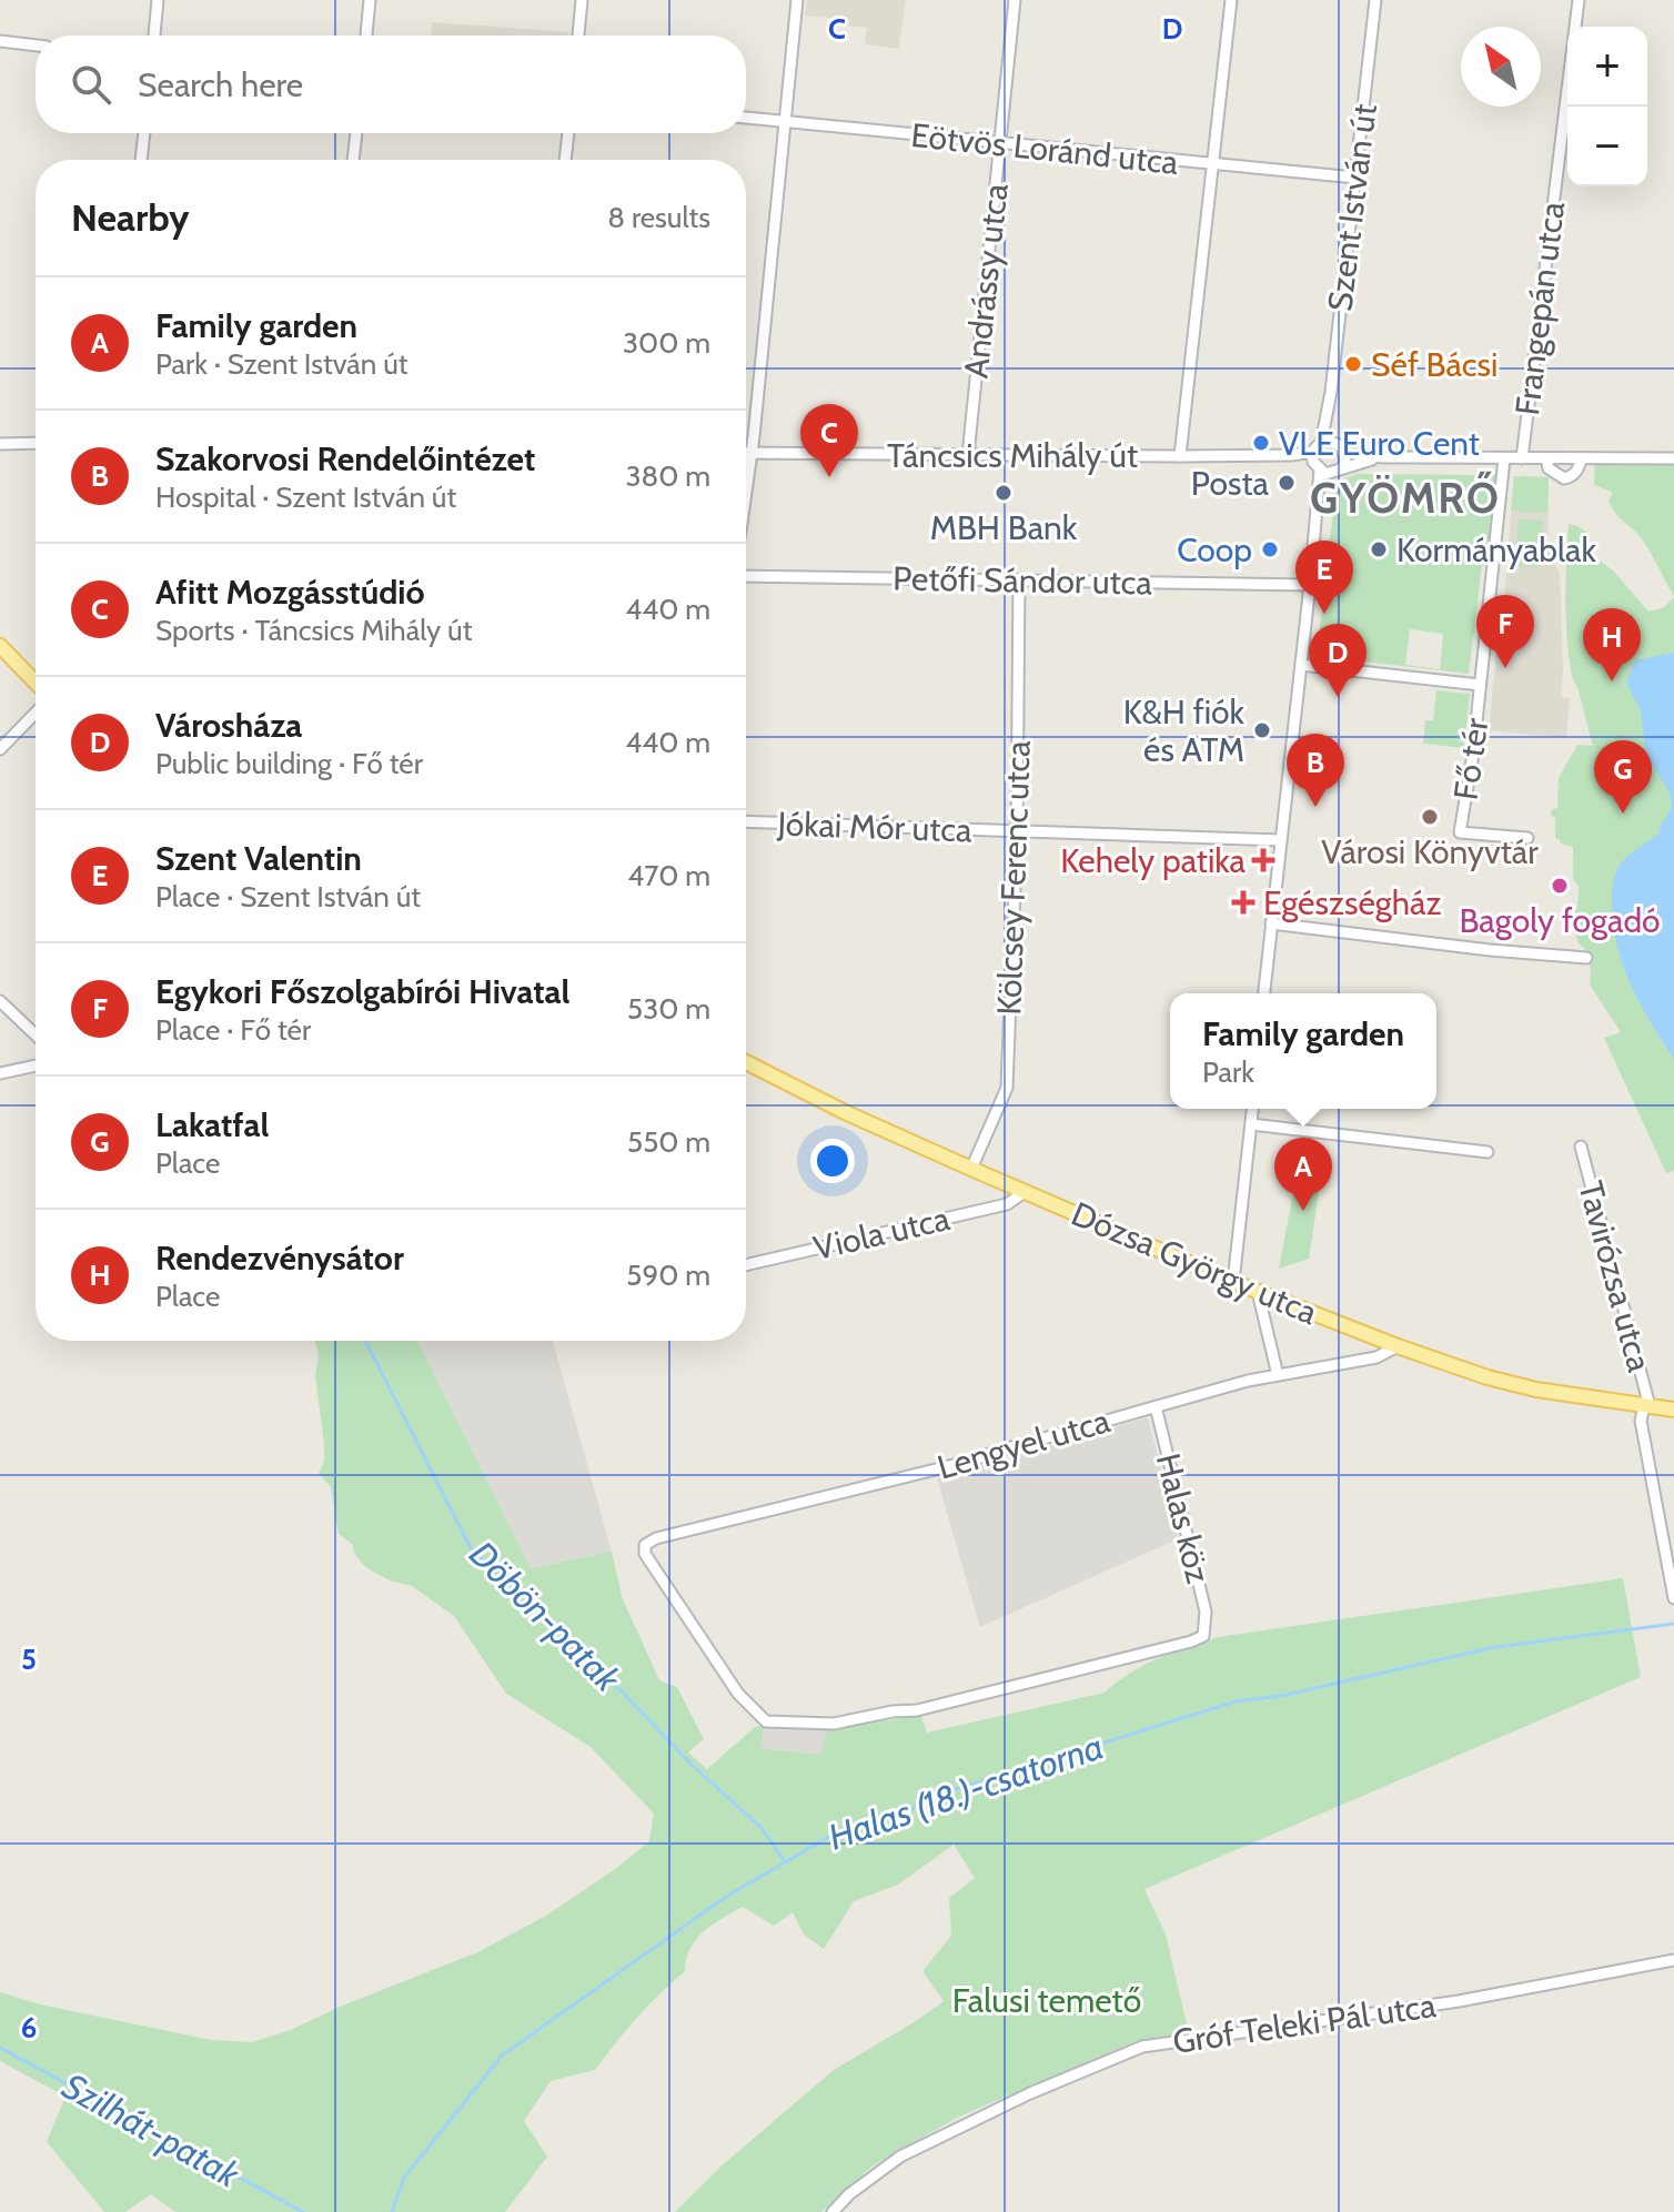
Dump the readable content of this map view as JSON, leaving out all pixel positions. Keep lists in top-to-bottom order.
{
  "streets": {
    "main road": ["Dózsa György utca"],
    "street": [
      "Eötvös Loránd utca",
      "Szent István út",
      "Andrássy utca",
      "Frangepán utca",
      "Táncsics Mihály út",
      "Petőfi Sándor utca",
      "Fő tér",
      "Jókai Mór utca",
      "Kölcsey Ferenc utca",
      "Viola utca",
      "Tavirózsa utca",
      "Lengyel utca",
      "Halas köz",
      "Gróf Teleki Pál utca"
    ]
  },
  "crossings": [
    ["Eötvös Loránd utca", "Szent István út"],
    ["Eötvös Loránd utca", "Andrássy utca"],
    ["Szent István út", "Táncsics Mihály út"],
    ["Szent István út", "Petőfi Sándor utca"],
    ["Szent István út", "Fő tér"],
    ["Szent István út", "Jókai Mór utca"],
    ["Andrássy utca", "Táncsics Mihály út"],
    ["Petőfi Sándor utca", "Kölcsey Ferenc utca"],
    ["Jókai Mór utca", "Kölcsey Ferenc utca"],
    ["Kölcsey Ferenc utca", "Dózsa György utca"],
    ["Viola utca", "Dózsa György utca"],
    ["Dózsa György utca", "Tavirózsa utca"],
    ["Dózsa György utca", "Lengyel utca"],
    ["Lengyel utca", "Halas köz"]
  ],
  "districts": ["GYÖMRŐ"],
  "water": ["Döbön-patak", "Halas (18.)-csatorna", "Szilhát-patak"],
  "parks": ["Falusi temető"],
  "places": {
    "other": [
      "Séf Bácsi",
      "VLE Euro Cent",
      "Posta",
      "MBH Bank",
      "Coop",
      "Kormányablak",
      "K&H fiók és ATM",
      "Városi Könyvtár",
      "Bagoly fogadó"
    ],
    "health": ["Kehely patika", "Egészségház"]
  },
  "north": "top left",
  "page": {
    "map_buttons": ["+", "−"],
    "search": "Search here",
    "heading": ["Nearby", "8 results"],
    "list": [
      {
        "mark": "A",
        "name": "Family garden",
        "note": "Park · Szent István út",
        "value": "300 m"
      },
      {
        "mark": "B",
        "name": "Szakorvosi Rendelőintézet",
        "note": "Hospital · Szent István út",
        "value": "380 m"
      },
      {
        "mark": "C",
        "name": "Afitt Mozgásstúdió",
        "note": "Sports · Táncsics Mihály út",
        "value": "440 m"
      },
      {
        "mark": "D",
        "name": "Városháza",
        "note": "Public building · Fő tér",
        "value": "440 m"
      },
      {
        "mark": "E",
        "name": "Szent Valentin",
        "note": "Place · Szent István út",
        "value": "470 m"
      },
      {
        "mark": "F",
        "name": "Egykori Főszolgabírói Hivatal",
        "note": "Place · Fő tér",
        "value": "530 m"
      },
      {
        "mark": "G",
        "name": "Lakatfal",
        "note": "Place",
        "value": "550 m"
      },
      {
        "mark": "H",
        "name": "Rendezvénysátor",
        "note": "Place",
        "value": "590 m"
      }
    ],
    "pins": [
      "C",
      "E",
      "F",
      "H",
      "D",
      "B",
      "G",
      "A"
    ],
    "popup": ["Family garden", "Park"]
  },
  "grid": {
    "columns": ["C", "D"],
    "rows": ["5", "6"]
  }
}
